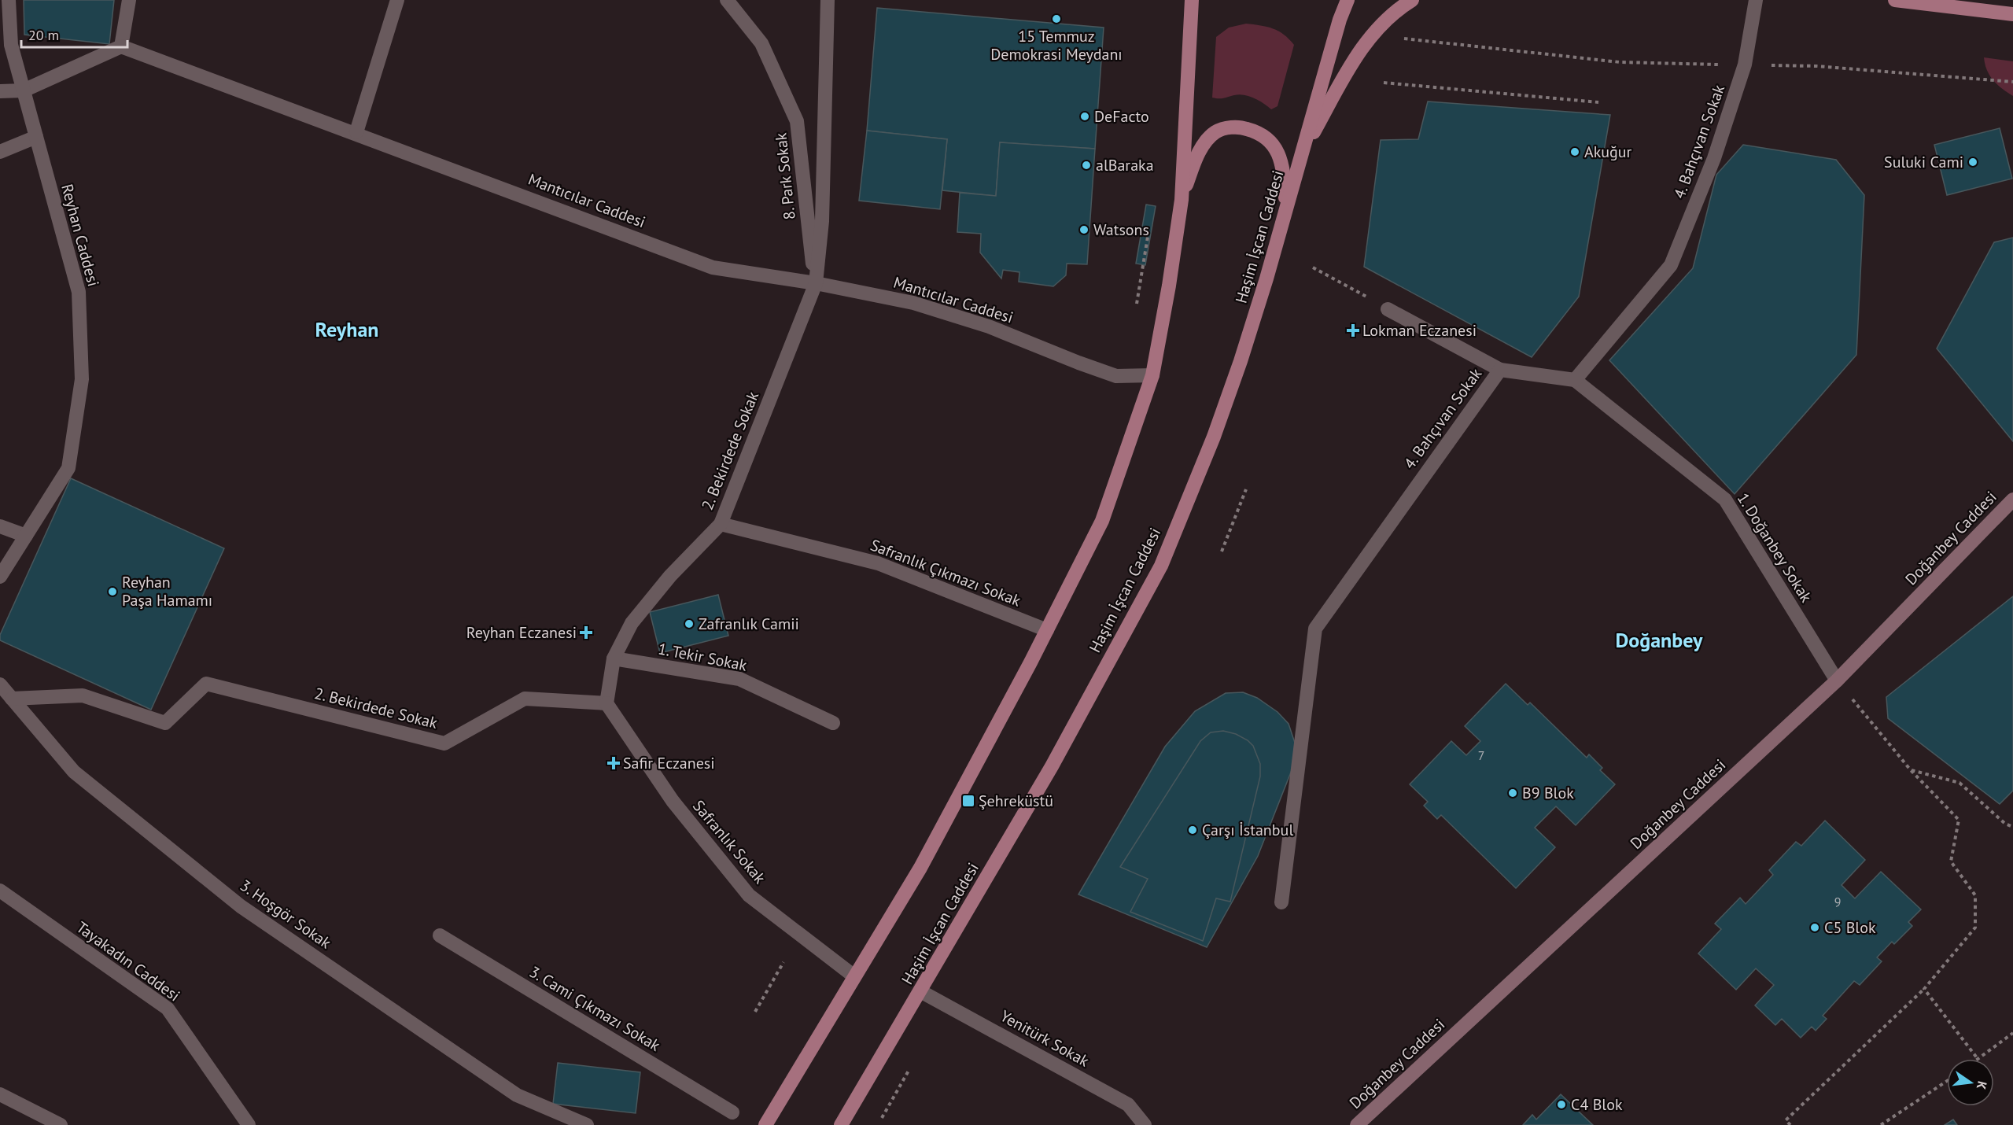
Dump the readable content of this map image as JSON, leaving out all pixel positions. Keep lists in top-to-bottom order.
{
  "streets": {
    "main road": ["Haşim İşcan Caddesi"],
    "street": [
      "4. Bahçıvan Sokak",
      "8. Park Sokak",
      "Mantıcılar Caddesi",
      "Reyhan Caddesi",
      "2. Bekirdede Sokak",
      "Doğanbey Caddesi",
      "1. Doğanbey Sokak",
      "Safranlık Çıkmazı Sokak",
      "1. Tekir Sokak",
      "Safranlık Sokak",
      "3. Hoşgör Sokak",
      "Tayakadın Caddesi",
      "3. Cami Çıkmazı Sokak",
      "Yenitürk Sokak"
    ]
  },
  "crossings": [
    ["4. Bahçıvan Sokak", "1. Doğanbey Sokak"],
    ["8. Park Sokak", "Mantıcılar Caddesi"],
    ["8. Park Sokak", "2. Bekirdede Sokak"],
    ["Mantıcılar Caddesi", "2. Bekirdede Sokak"],
    ["Haşim İşcan Caddesi", "Yenitürk Sokak"],
    ["2. Bekirdede Sokak", "Safranlık Çıkmazı Sokak"],
    ["2. Bekirdede Sokak", "1. Tekir Sokak"],
    ["2. Bekirdede Sokak", "Safranlık Sokak"],
    ["2. Bekirdede Sokak", "3. Hoşgör Sokak"],
    ["Doğanbey Caddesi", "1. Doğanbey Sokak"]
  ],
  "districts": ["Reyhan", "Doğanbey"],
  "places": {
    "other": [
      "15 Temmuz Demokrasi Meydanı",
      "DeFacto",
      "Akuğur",
      "Suluki Cami",
      "alBaraka",
      "Watsons",
      "Reyhan Paşa Hamamı",
      "Zafranlık Camii",
      "B9 Blok",
      "Çarşı İstanbul",
      "C5 Blok",
      "C4 Blok"
    ],
    "health": ["Lokman Eczanesi", "Reyhan Eczanesi", "Safir Eczanesi"],
    "transit": ["Şehreküstü"]
  },
  "house_numbers": ["7", "9"],
  "scale_bar": "20 m",
  "north": "right"
}
